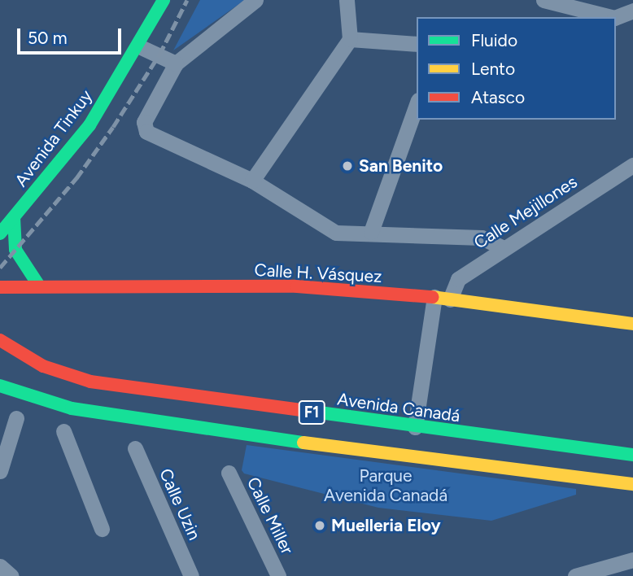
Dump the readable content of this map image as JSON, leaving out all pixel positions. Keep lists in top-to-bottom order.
{
  "streets": {
    "main road": [
      "Avenida Tinkuy",
      "Calle H. Vásquez",
      "Avenida Canadá",
      "F1"
    ],
    "street": ["Calle Mejillones", "Calle Uzin", "Calle Miller"]
  },
  "crossings": [
    ["Calle Mejillones", "Calle H. Vásquez"],
    ["Calle Mejillones", "Avenida Canadá"]
  ],
  "parks": ["Parque Avenida Canadá"],
  "places": ["San Benito", "Muelleria Eloy"],
  "legend": ["Fluido", "Lento", "Atasco"],
  "scale_bar": "50 m"
}
